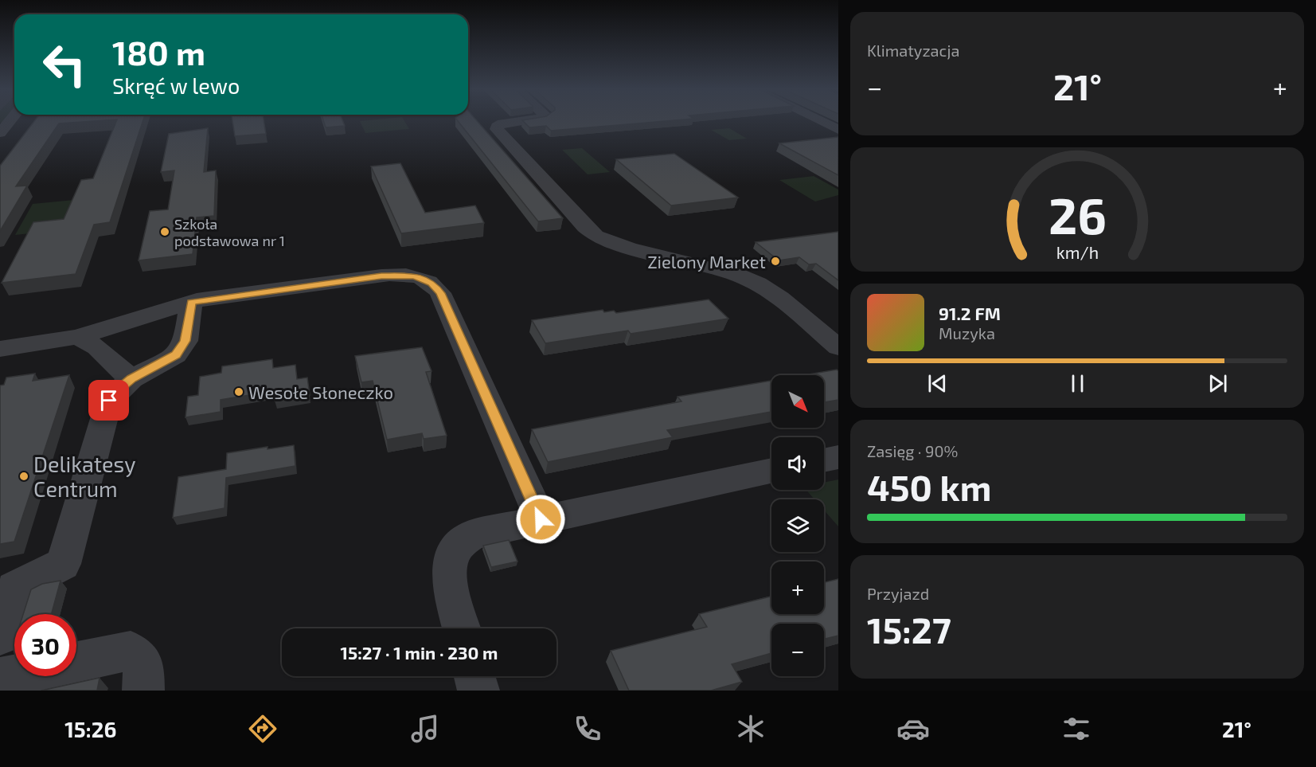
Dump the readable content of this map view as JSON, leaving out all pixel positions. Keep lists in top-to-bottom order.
{
  "places": [
    "Szkoła podstawowa nr 1",
    "Zielony Market",
    "Wesołe Słoneczko",
    "Delikatesy Centrum"
  ],
  "north": "bottom right",
  "page": {
    "tile": [
      "Klimatyzacja",
      ["Zasięg · 90%", "450 km"],
      ["Przyjazd", "15:27"]
    ],
    "turn": ["180 m", "Skręć w lewo"],
    "heat": ["−", "21°", "+"],
    "song": ["91.2 FM", "Muzyka"],
    "map_buttons": ["+", "−"],
    "limit": "30",
    "trip": "15:27 · 1 min · 230 m",
    "tabs": ["15:26", "21°"],
    "gauge": ["26", "km/h"]
  }
}
